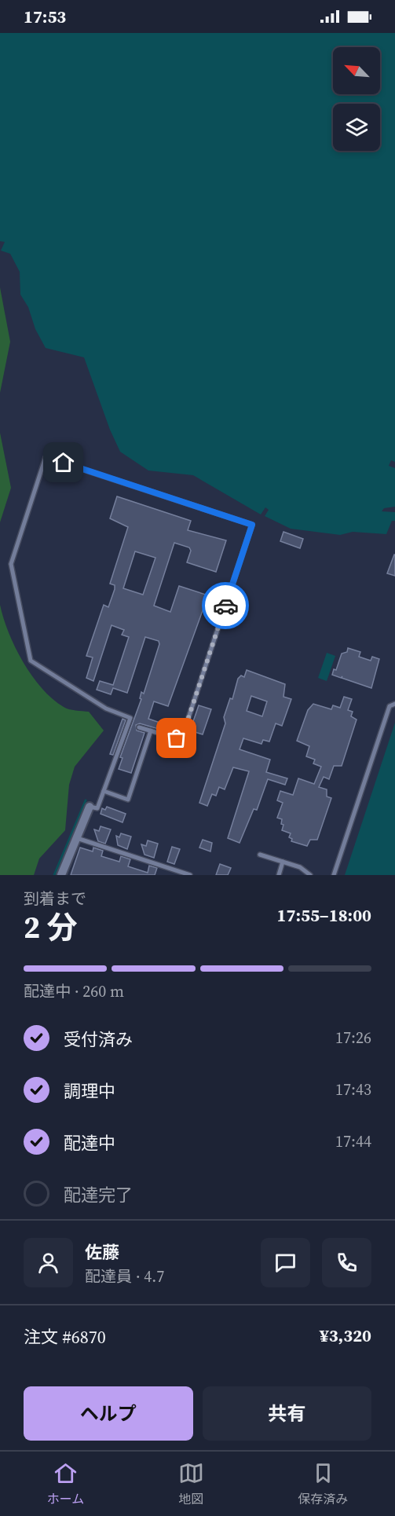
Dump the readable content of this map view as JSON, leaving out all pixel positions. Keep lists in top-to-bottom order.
{
  "north": "top left",
  "page": {
    "status": "17:53",
    "heading": ["2 分", "到着まで", "17:55–18:00"],
    "panel": [
      "佐藤",
      "配達員 · 4.7",
      "注文 #6870",
      "¥3,320"
    ],
    "bar": "配達中 · 260 m",
    "list": [
      ["受付済み", "17:26"],
      ["調理中", "17:43"],
      ["配達中", "17:44"],
      "配達完了"
    ],
    "buttons": ["ヘルプ", "共有"],
    "tabs": ["ホーム", "地図", "保存済み"]
  }
}
